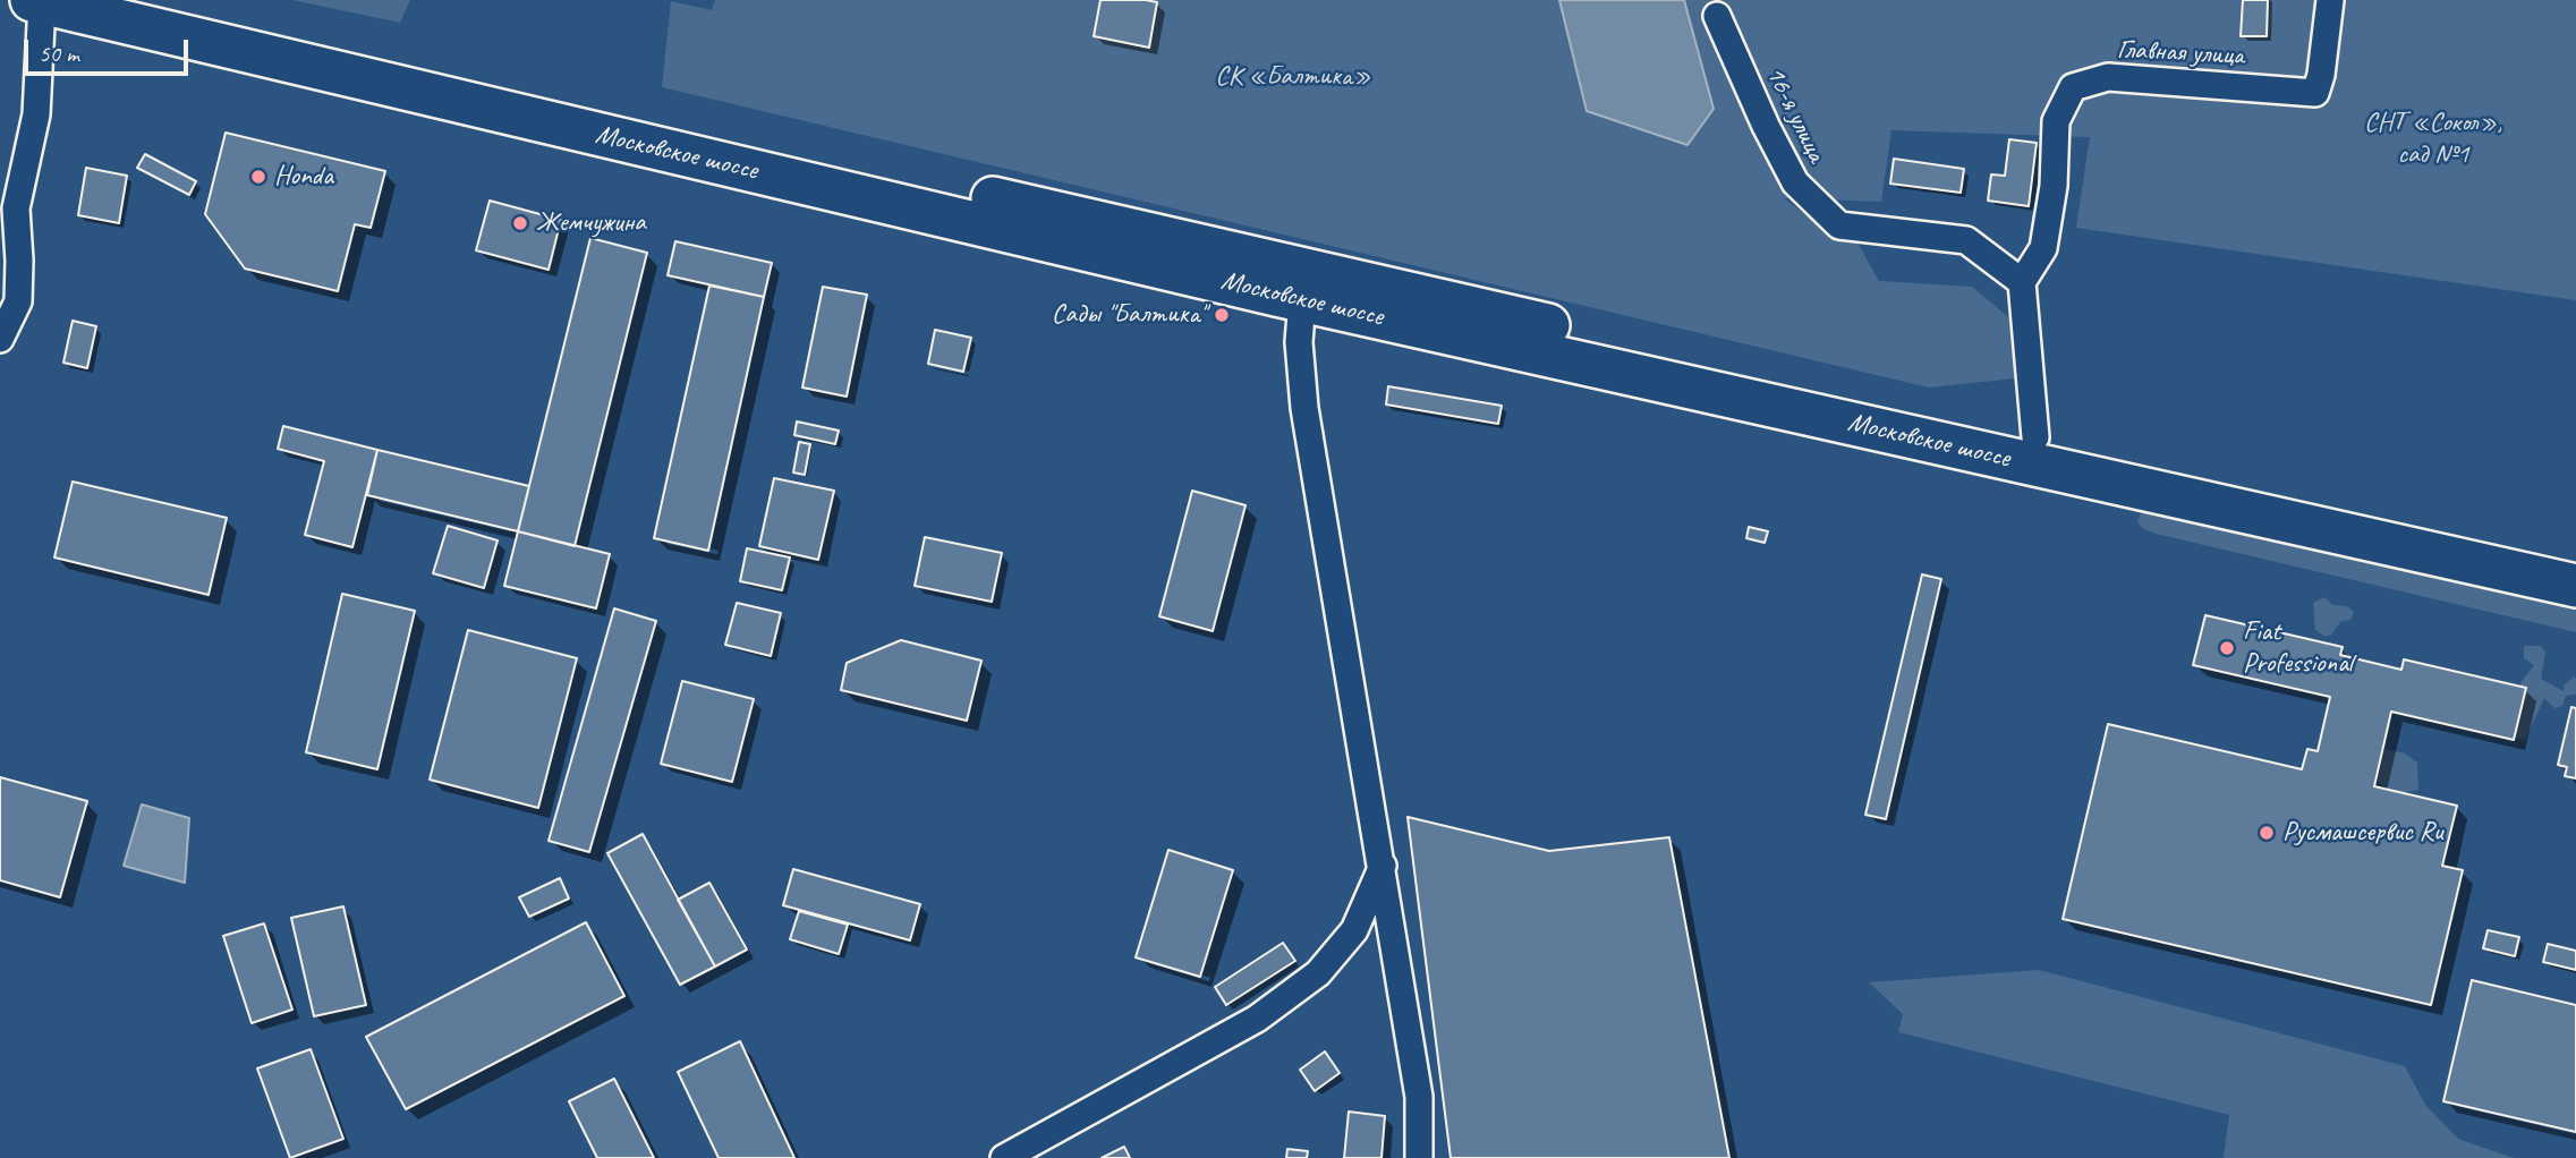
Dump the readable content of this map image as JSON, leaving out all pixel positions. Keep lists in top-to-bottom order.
{
  "streets": {
    "main road": ["Московское шоссе"],
    "street": ["Главная улица", "16-я улица"]
  },
  "crossings": [
    ["Главная улица", "16-я улица"]
  ],
  "parks": ["СК «Балтика»", "СНТ «Сокол», сад №1"],
  "places": [
    "Honda",
    "Жемчужина",
    "Сады \"Балтика\"",
    "Fiat Professional",
    "Русмашсервис Ru"
  ],
  "scale_bar": "50 m"
}
